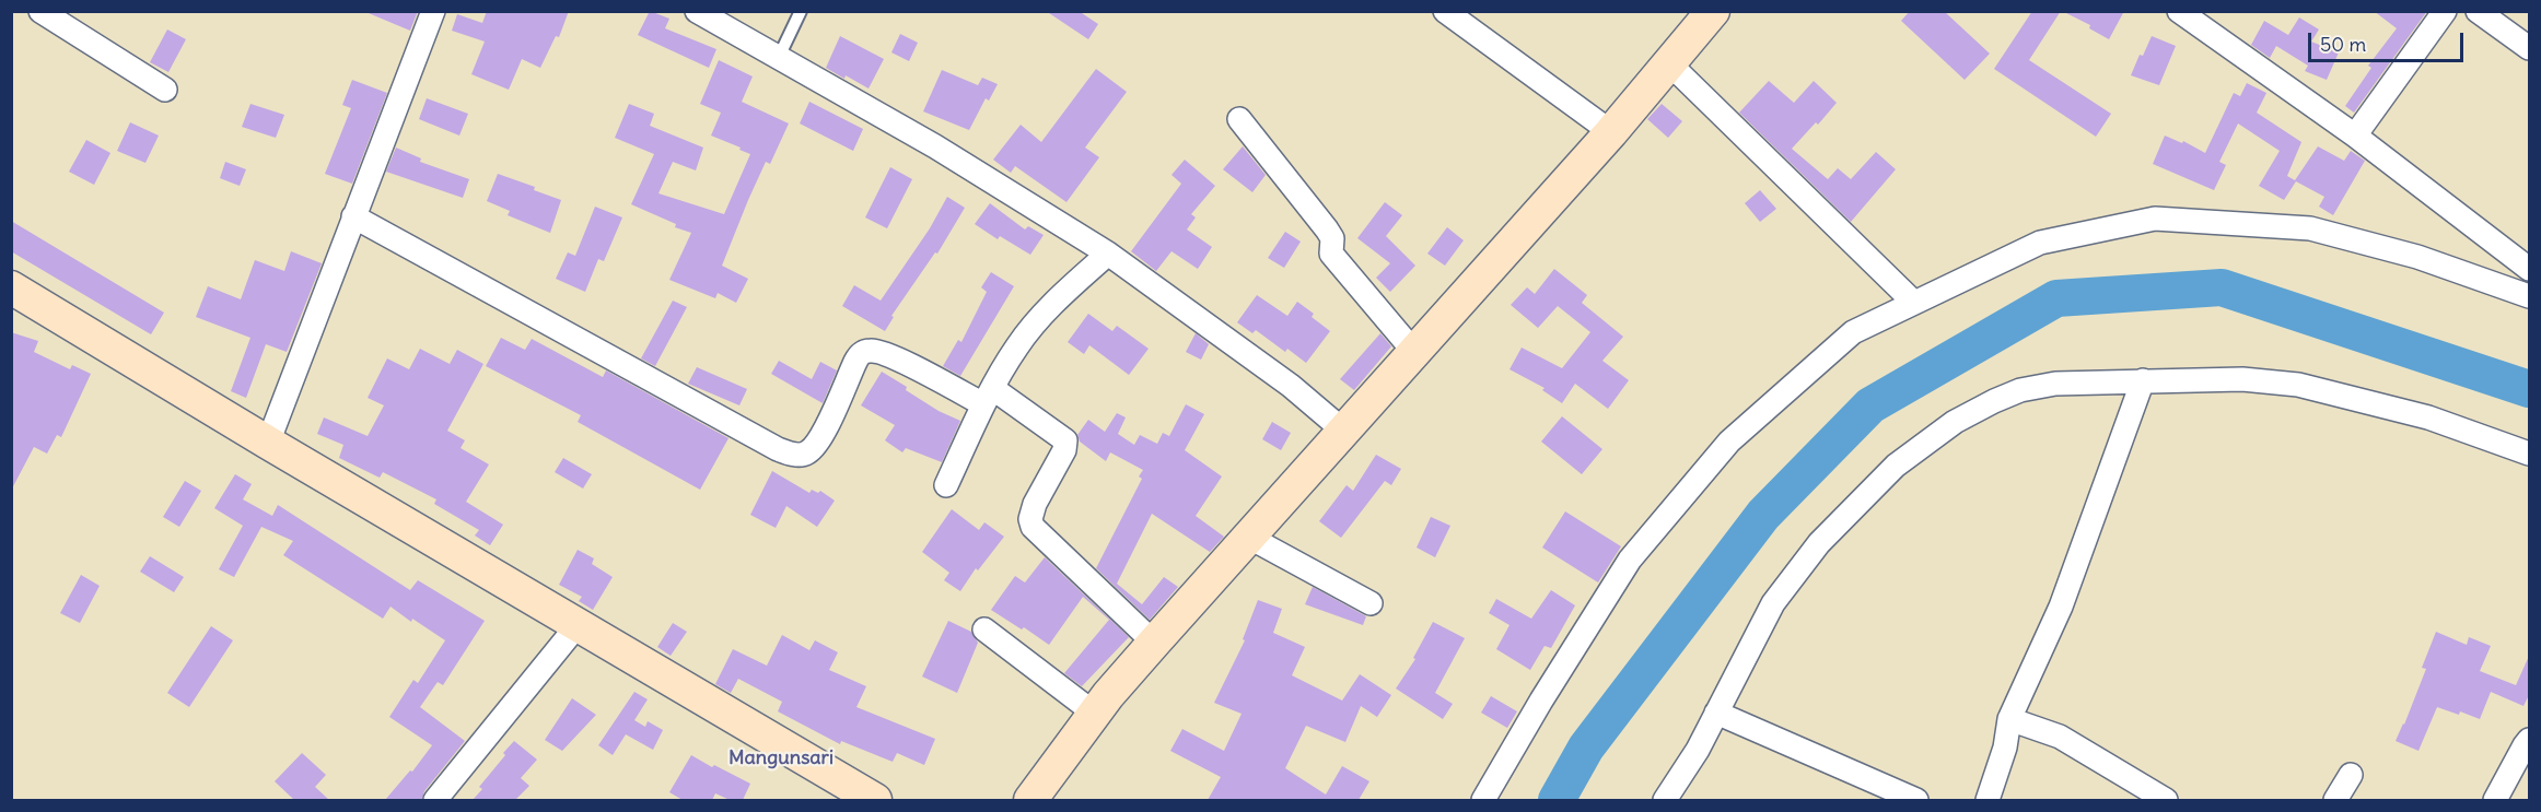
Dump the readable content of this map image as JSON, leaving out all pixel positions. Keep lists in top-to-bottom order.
{
  "districts": ["Mangunsari"],
  "scale_bar": "50 m"
}
